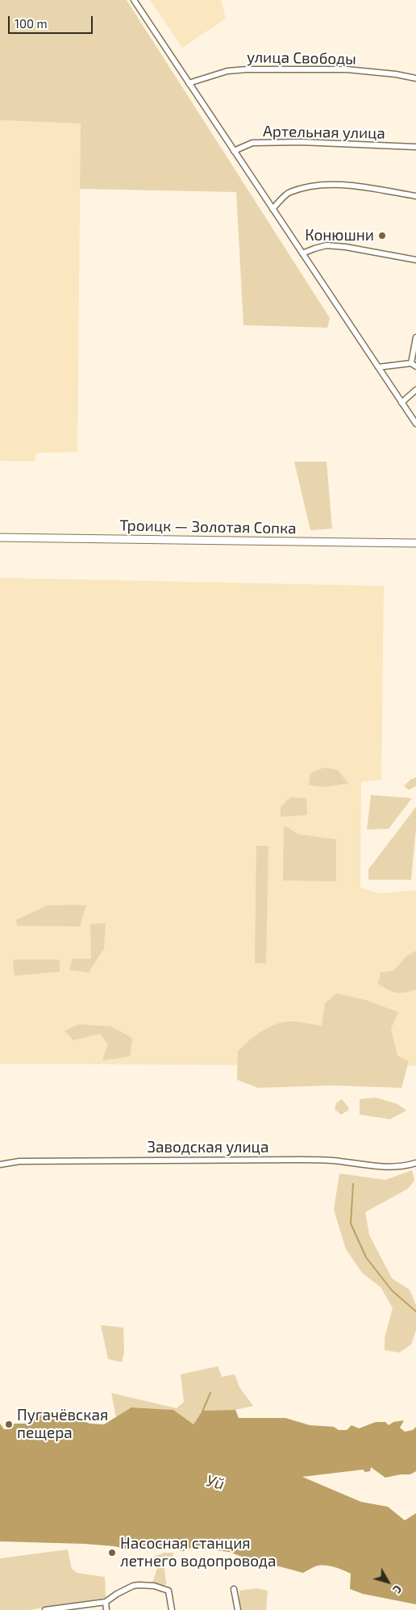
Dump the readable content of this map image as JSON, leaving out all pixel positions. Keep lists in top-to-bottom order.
{
  "streets": {
    "street": [
      "улица Свободы",
      "Артельная улица",
      "Троицк — Золотая Сопка",
      "Заводская улица"
    ]
  },
  "water": ["Уй"],
  "places": ["Конюшни", "Пугачёвская пещера", "Насосная станция летнего водопровода"],
  "scale_bar": "100 m",
  "north": "bottom right"
}
